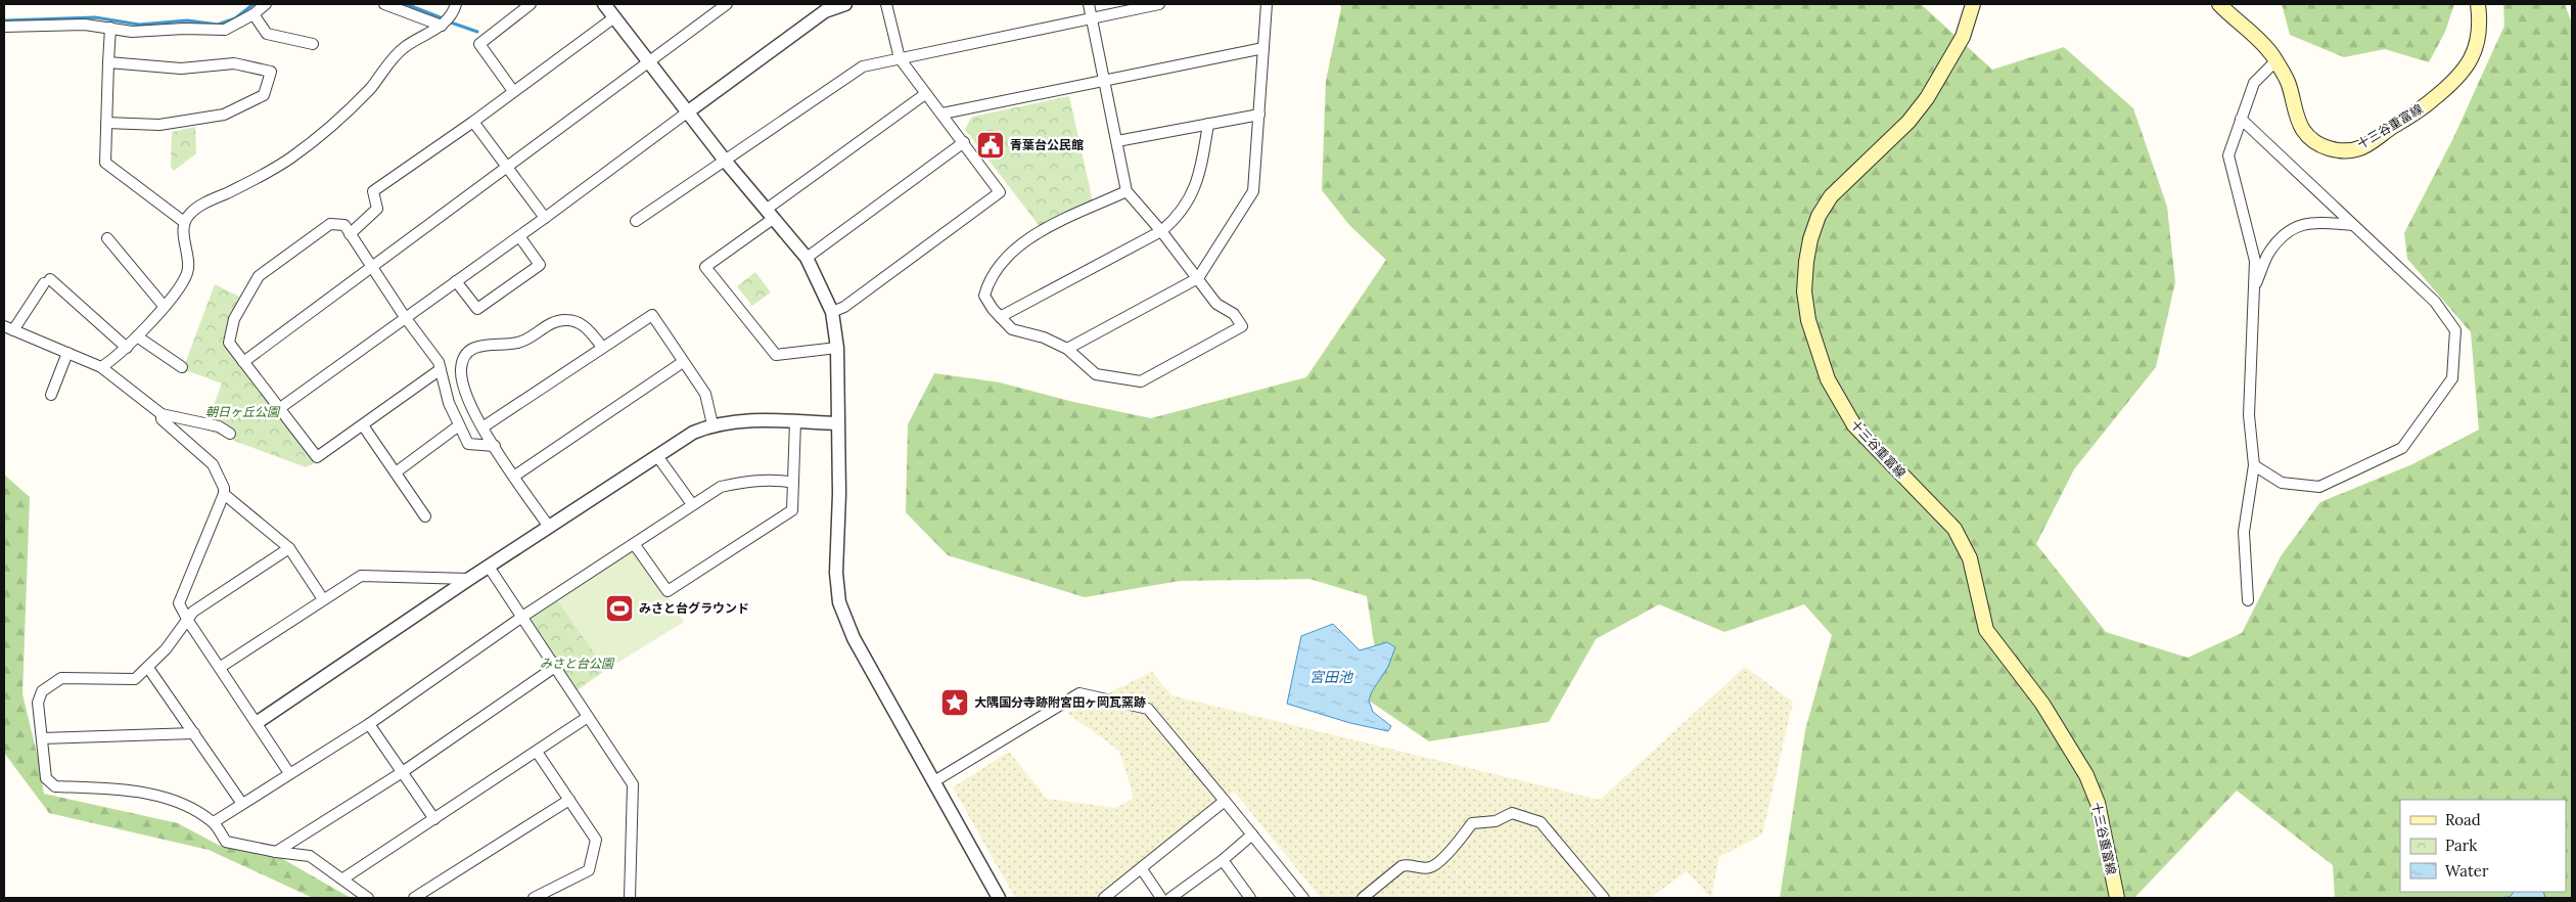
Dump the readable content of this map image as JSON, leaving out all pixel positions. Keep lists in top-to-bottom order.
{
  "streets": {
    "main road": ["十三谷重富線"]
  },
  "water": ["宮田池"],
  "parks": ["朝日ヶ丘公園", "みさと台公園"],
  "places": {
    "public building": ["青葉台公民館"],
    "sports": ["みさと台グラウンド"],
    "place": ["大隅国分寺跡附宮田ヶ岡瓦窯跡"]
  },
  "legend": ["Road", "Park", "Water"]
}
